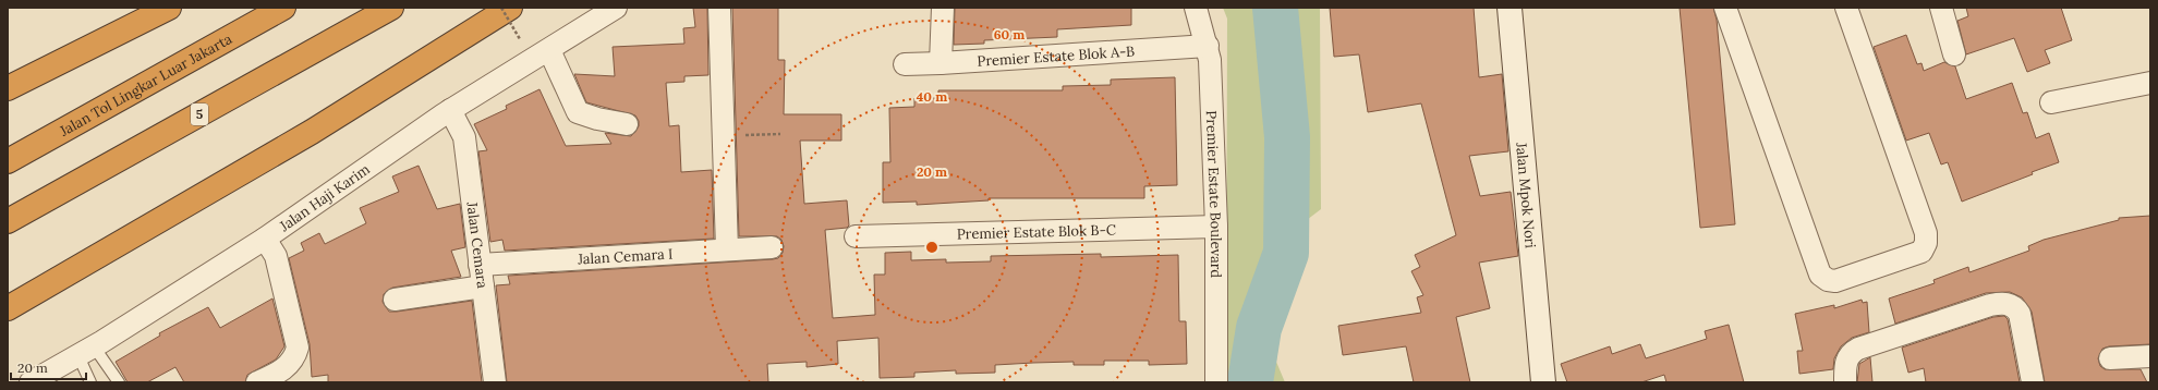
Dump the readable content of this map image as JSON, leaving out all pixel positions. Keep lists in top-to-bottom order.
{
  "streets": {
    "highway": ["Jalan Tol Lingkar Luar Jakarta", "5"],
    "main road": ["Jalan Mpok Nori"],
    "street": [
      "Premier Estate Blok A-B",
      "Premier Estate Boulevard",
      "Jalan Haji Karim",
      "Premier Estate Blok B-C",
      "Jalan Cemara",
      "Jalan Cemara I"
    ]
  },
  "crossings": [
    ["Premier Estate Blok A-B", "Premier Estate Boulevard"],
    ["Premier Estate Boulevard", "Premier Estate Blok B-C"],
    ["Jalan Haji Karim", "Jalan Cemara"],
    ["Jalan Cemara", "Jalan Cemara I"]
  ],
  "scale_bar": "20 m",
  "rings": ["60 m", "40 m", "20 m"]
}
